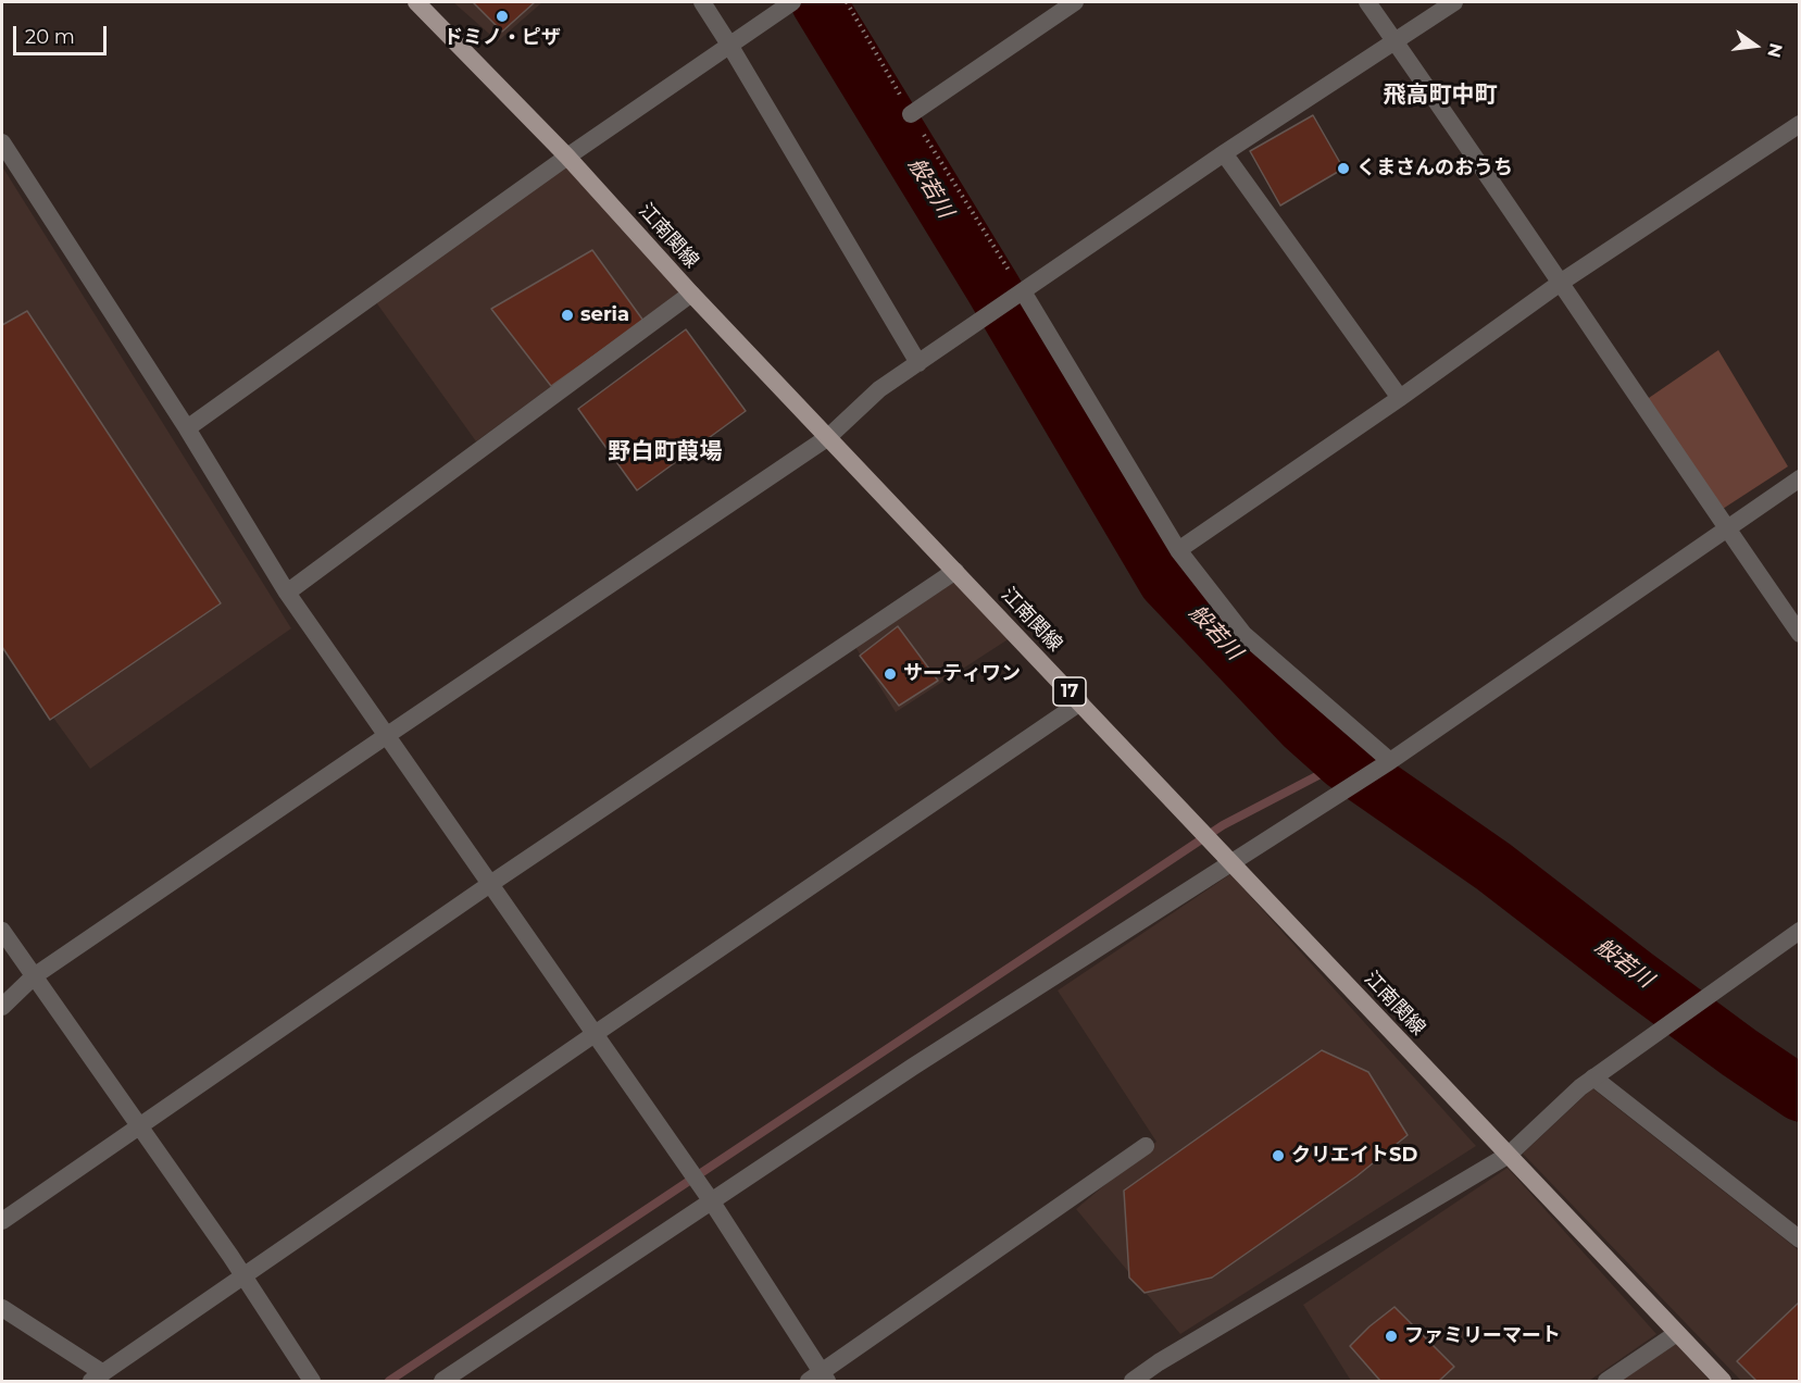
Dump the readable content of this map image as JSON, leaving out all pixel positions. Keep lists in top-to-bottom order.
{
  "streets": {
    "main road": ["江南関線", "17"]
  },
  "districts": ["飛高町中町", "野白町葭場"],
  "water": ["般若川"],
  "places": [
    "ドミノ・ピザ",
    "くまさんのおうち",
    "seria",
    "サーティワン",
    "クリエイトSD",
    "ファミリーマート"
  ],
  "scale_bar": "20 m",
  "north": "right"
}
